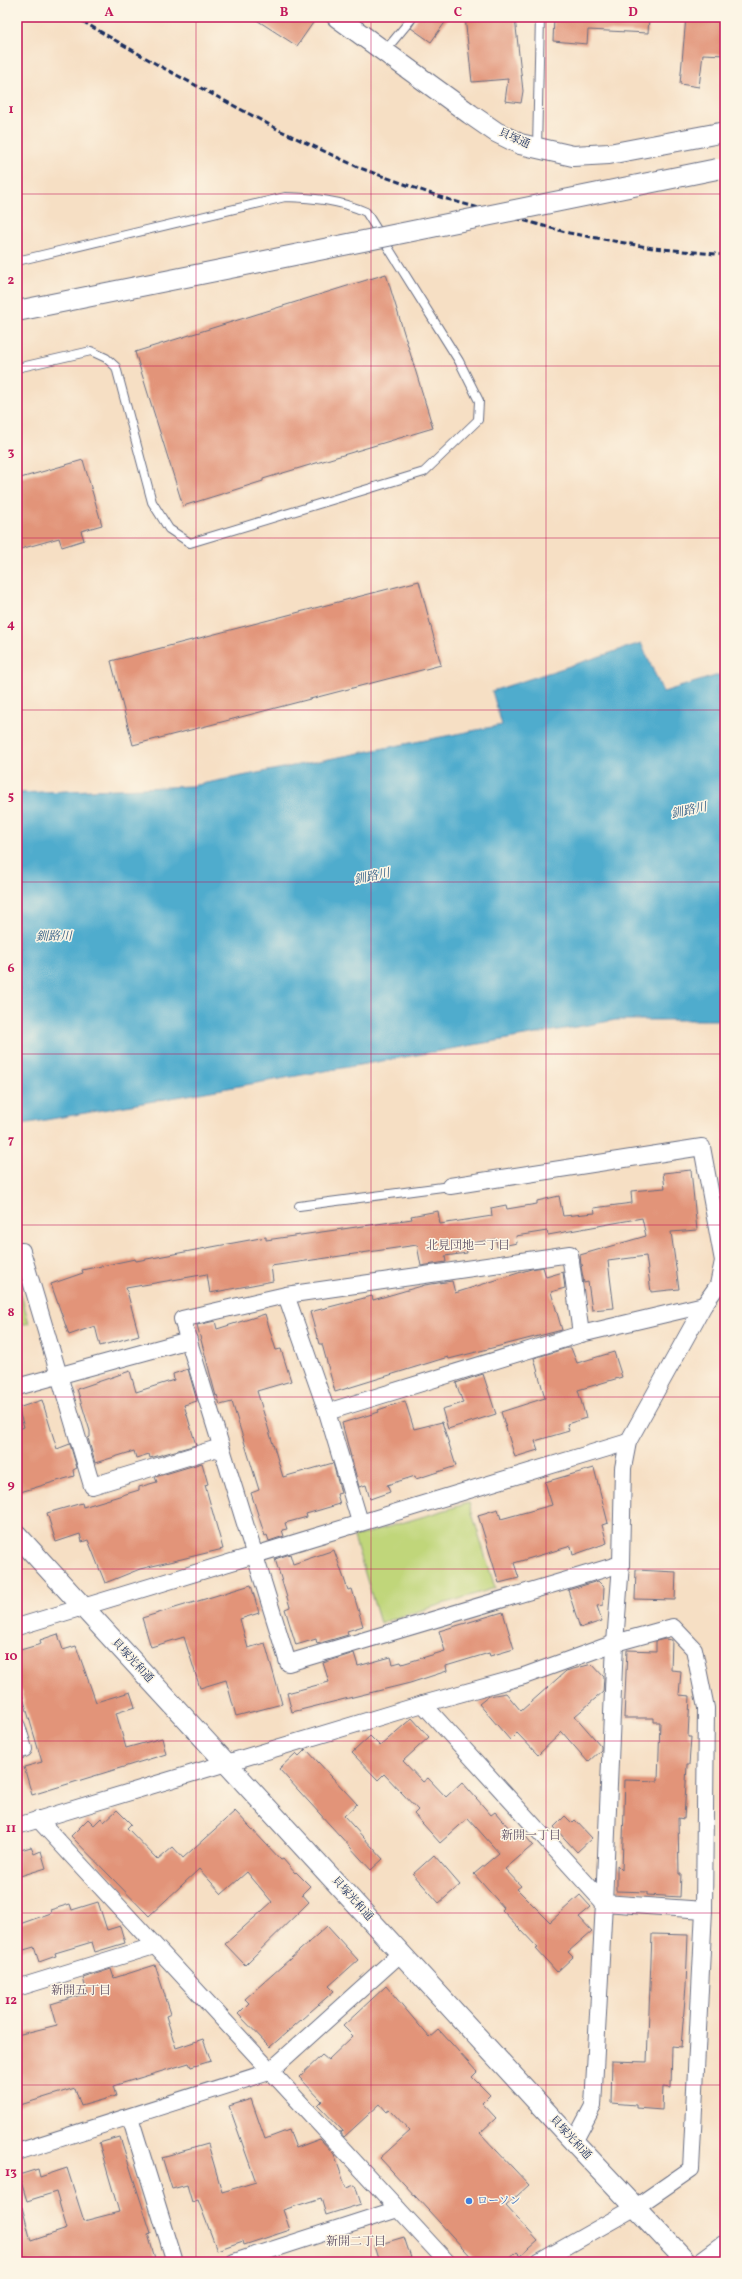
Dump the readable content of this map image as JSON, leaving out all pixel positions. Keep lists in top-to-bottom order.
{
  "streets": {
    "street": ["貝塚通", "貝塚光和通"]
  },
  "districts": [
    "北見団地一丁目",
    "新開一丁目",
    "新開五丁目",
    "新開二丁目"
  ],
  "water": ["釧路川"],
  "places": ["ローソン"],
  "grid": {
    "columns": [
      "A",
      "B",
      "C",
      "D"
    ],
    "rows": [
      "1",
      "2",
      "3",
      "4",
      "5",
      "6",
      "7",
      "8",
      "9",
      "10",
      "11",
      "12",
      "13"
    ]
  }
}
